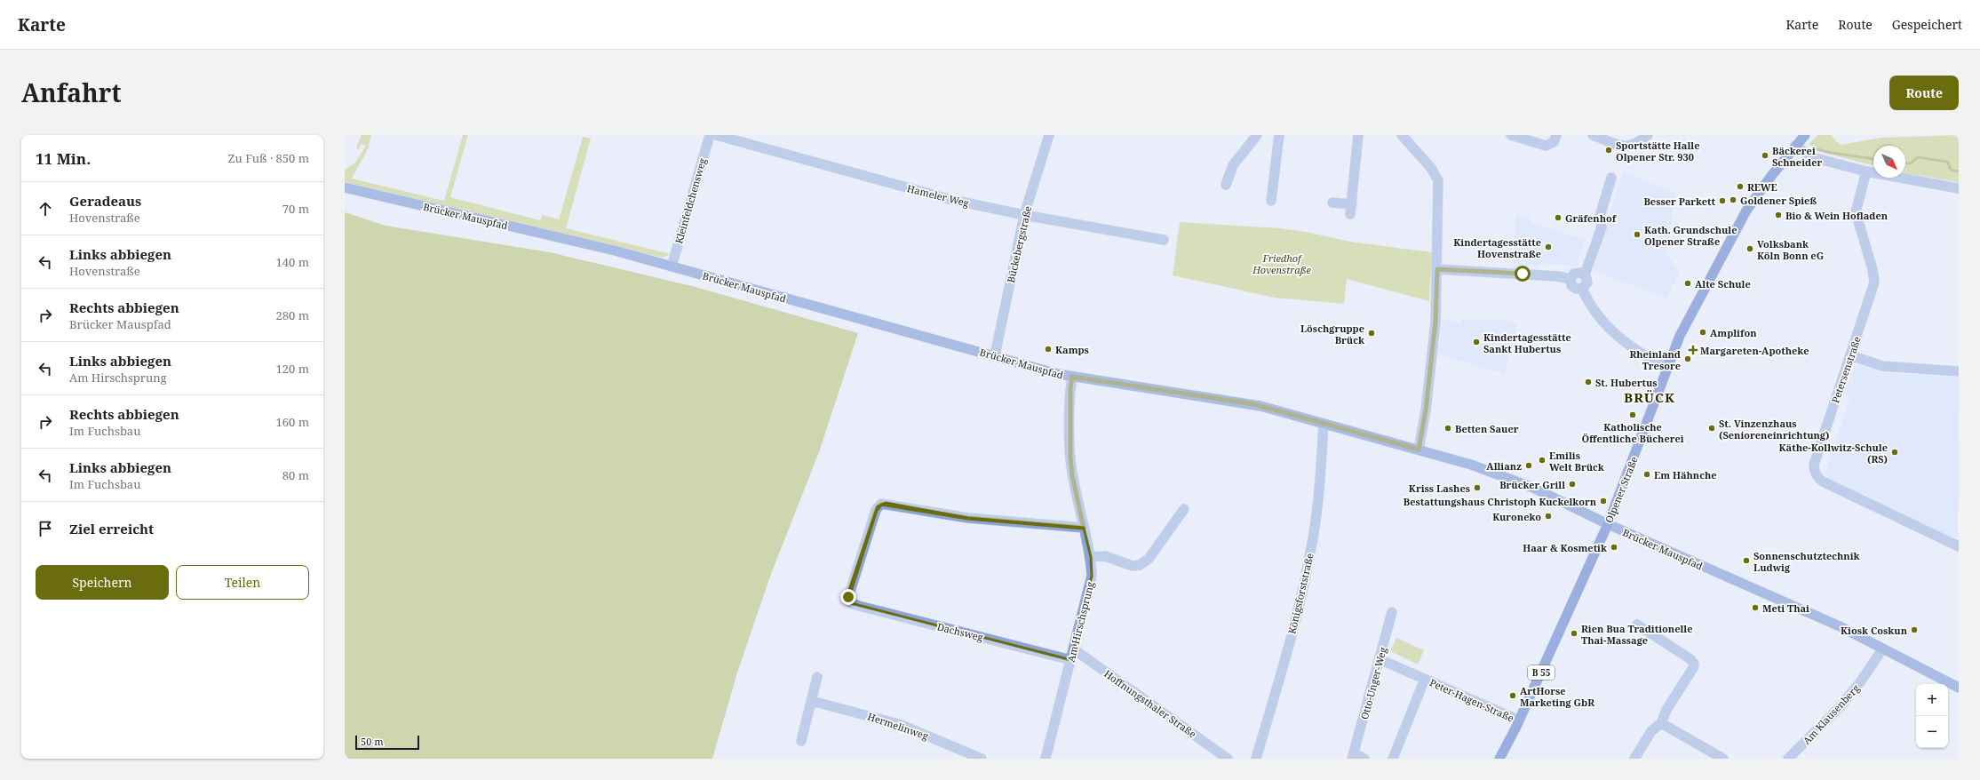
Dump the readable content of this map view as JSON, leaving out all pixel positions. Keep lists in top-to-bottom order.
{
  "streets": {
    "main road": ["Brücker Mauspfad", "Olpener Straße", "B 55"],
    "street": [
      "Hameler Weg",
      "Kleinfeldchensweg",
      "Bückebergstraße",
      "Petersenstraße",
      "Königsforststraße",
      "Am Hirschsprung",
      "Dachsweg",
      "Otto-Unger-Weg",
      "Peter-Hagen-Straße",
      "Hoffnungsthaler Straße",
      "Am Klausenberg",
      "Hermelinweg"
    ]
  },
  "crossings": [
    ["Hameler Weg", "Bückebergstraße"],
    ["Kleinfeldchensweg", "Brücker Mauspfad"],
    ["Brücker Mauspfad", "Bückebergstraße"],
    ["Brücker Mauspfad", "Olpener Straße"],
    ["Brücker Mauspfad", "Königsforststraße"],
    ["Brücker Mauspfad", "Am Hirschsprung"],
    ["Brücker Mauspfad", "Am Klausenberg"],
    ["Olpener Straße", "Peter-Hagen-Straße"],
    ["Am Hirschsprung", "Dachsweg"],
    ["Am Hirschsprung", "Hoffnungsthaler Straße"],
    ["Otto-Unger-Weg", "Peter-Hagen-Straße"]
  ],
  "districts": ["BRÜCK"],
  "parks": ["Friedhof Hovenstraße"],
  "places": {
    "other": [
      "Sportstätte Halle Olpener Str. 930",
      "Bäckerei Schneider",
      "REWE",
      "Goldener Spieß",
      "Besser Parkett",
      "Bio & Wein Hofladen",
      "Gräfenhof",
      "Kath. Grundschule Olpener Straße",
      "Kindertagesstätte Hovenstraße",
      "Volksbank Köln Bonn eG",
      "Alte Schule",
      "Amplifon",
      "Löschgruppe Brück",
      "Kindertagesstätte Sankt Hubertus",
      "Kamps",
      "Rheinland Tresore",
      "St. Hubertus",
      "Katholische Öffentliche Bücherei",
      "Betten Sauer",
      "St. Vinzenzhaus (Senioreneinrichtung)",
      "Käthe-Kollwitz-Schule (RS)",
      "Emilis Welt Brück",
      "Allianz",
      "Em Hähnche",
      "Brücker Grill",
      "Kriss Lashes",
      "Bestattungshaus Christoph Kuckelkorn",
      "Kuroneko",
      "Haar & Kosmetik",
      "Sonnenschutztechnik Ludwig",
      "Meti Thai",
      "Kiosk Coskun",
      "Rien Bua Traditionelle Thai-Massage",
      "ArtHorse Marketing GbR"
    ],
    "health": ["Margareten-Apotheke"]
  },
  "scale_bar": "50 m",
  "north": "bottom right",
  "page": {
    "header": "Karte",
    "nav": ["Karte", "Route", "Gespeichert"],
    "title": "Anfahrt",
    "buttons": [
      "Route",
      ["Speichern", "Teilen"]
    ],
    "heading": ["11 Min.", "Zu Fuß · 850 m"],
    "list": [
      ["Geradeaus", "Hovenstraße", "70 m"],
      ["Links abbiegen", "Hovenstraße", "140 m"],
      ["Rechts abbiegen", "Brücker Mauspfad", "280 m"],
      ["Links abbiegen", "Am Hirschsprung", "120 m"],
      ["Rechts abbiegen", "Im Fuchsbau", "160 m"],
      ["Links abbiegen", "Im Fuchsbau", "80 m"],
      "Ziel erreicht"
    ],
    "map_buttons": ["+", "−"],
    "scale": "50 m"
  }
}
